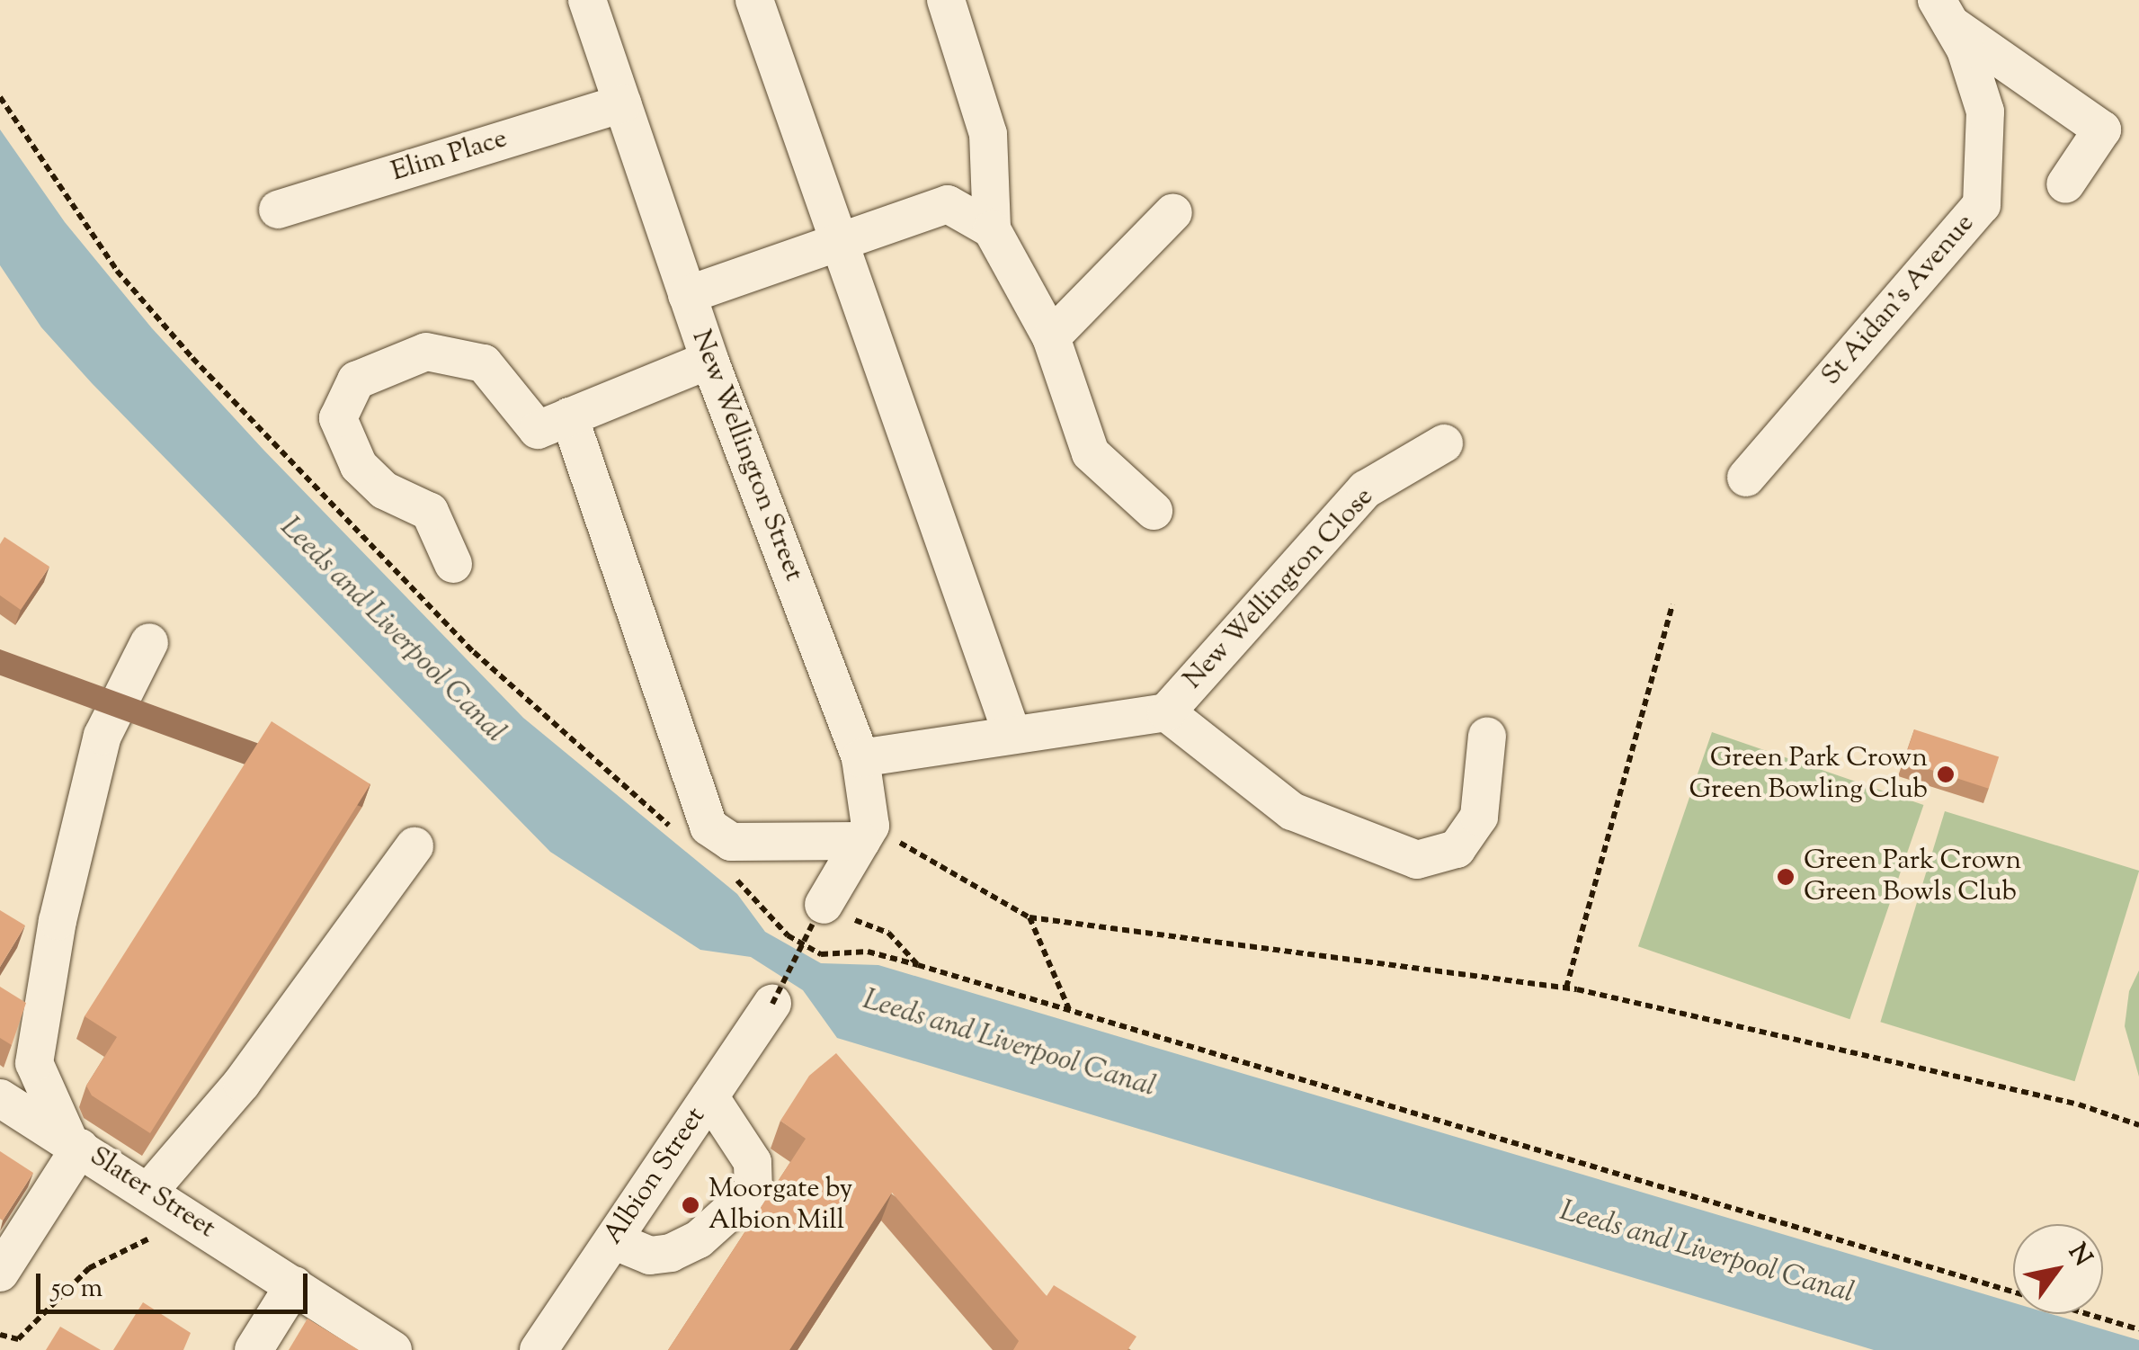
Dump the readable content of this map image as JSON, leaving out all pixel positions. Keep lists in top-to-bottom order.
{
  "streets": {
    "street": [
      "Elim Place",
      "St Aidan's Avenue",
      "New Wellington Street",
      "New Wellington Close",
      "Albion Street",
      "Slater Street"
    ]
  },
  "crossings": [
    ["Elim Place", "New Wellington Street"],
    ["New Wellington Street", "New Wellington Close"]
  ],
  "water": ["Leeds and Liverpool Canal"],
  "places": ["Green Park Crown Green Bowling Club", "Green Park Crown Green Bowls Club", "Moorgate by Albion Mill"],
  "scale_bar": "50 m",
  "north": "top right"
}
